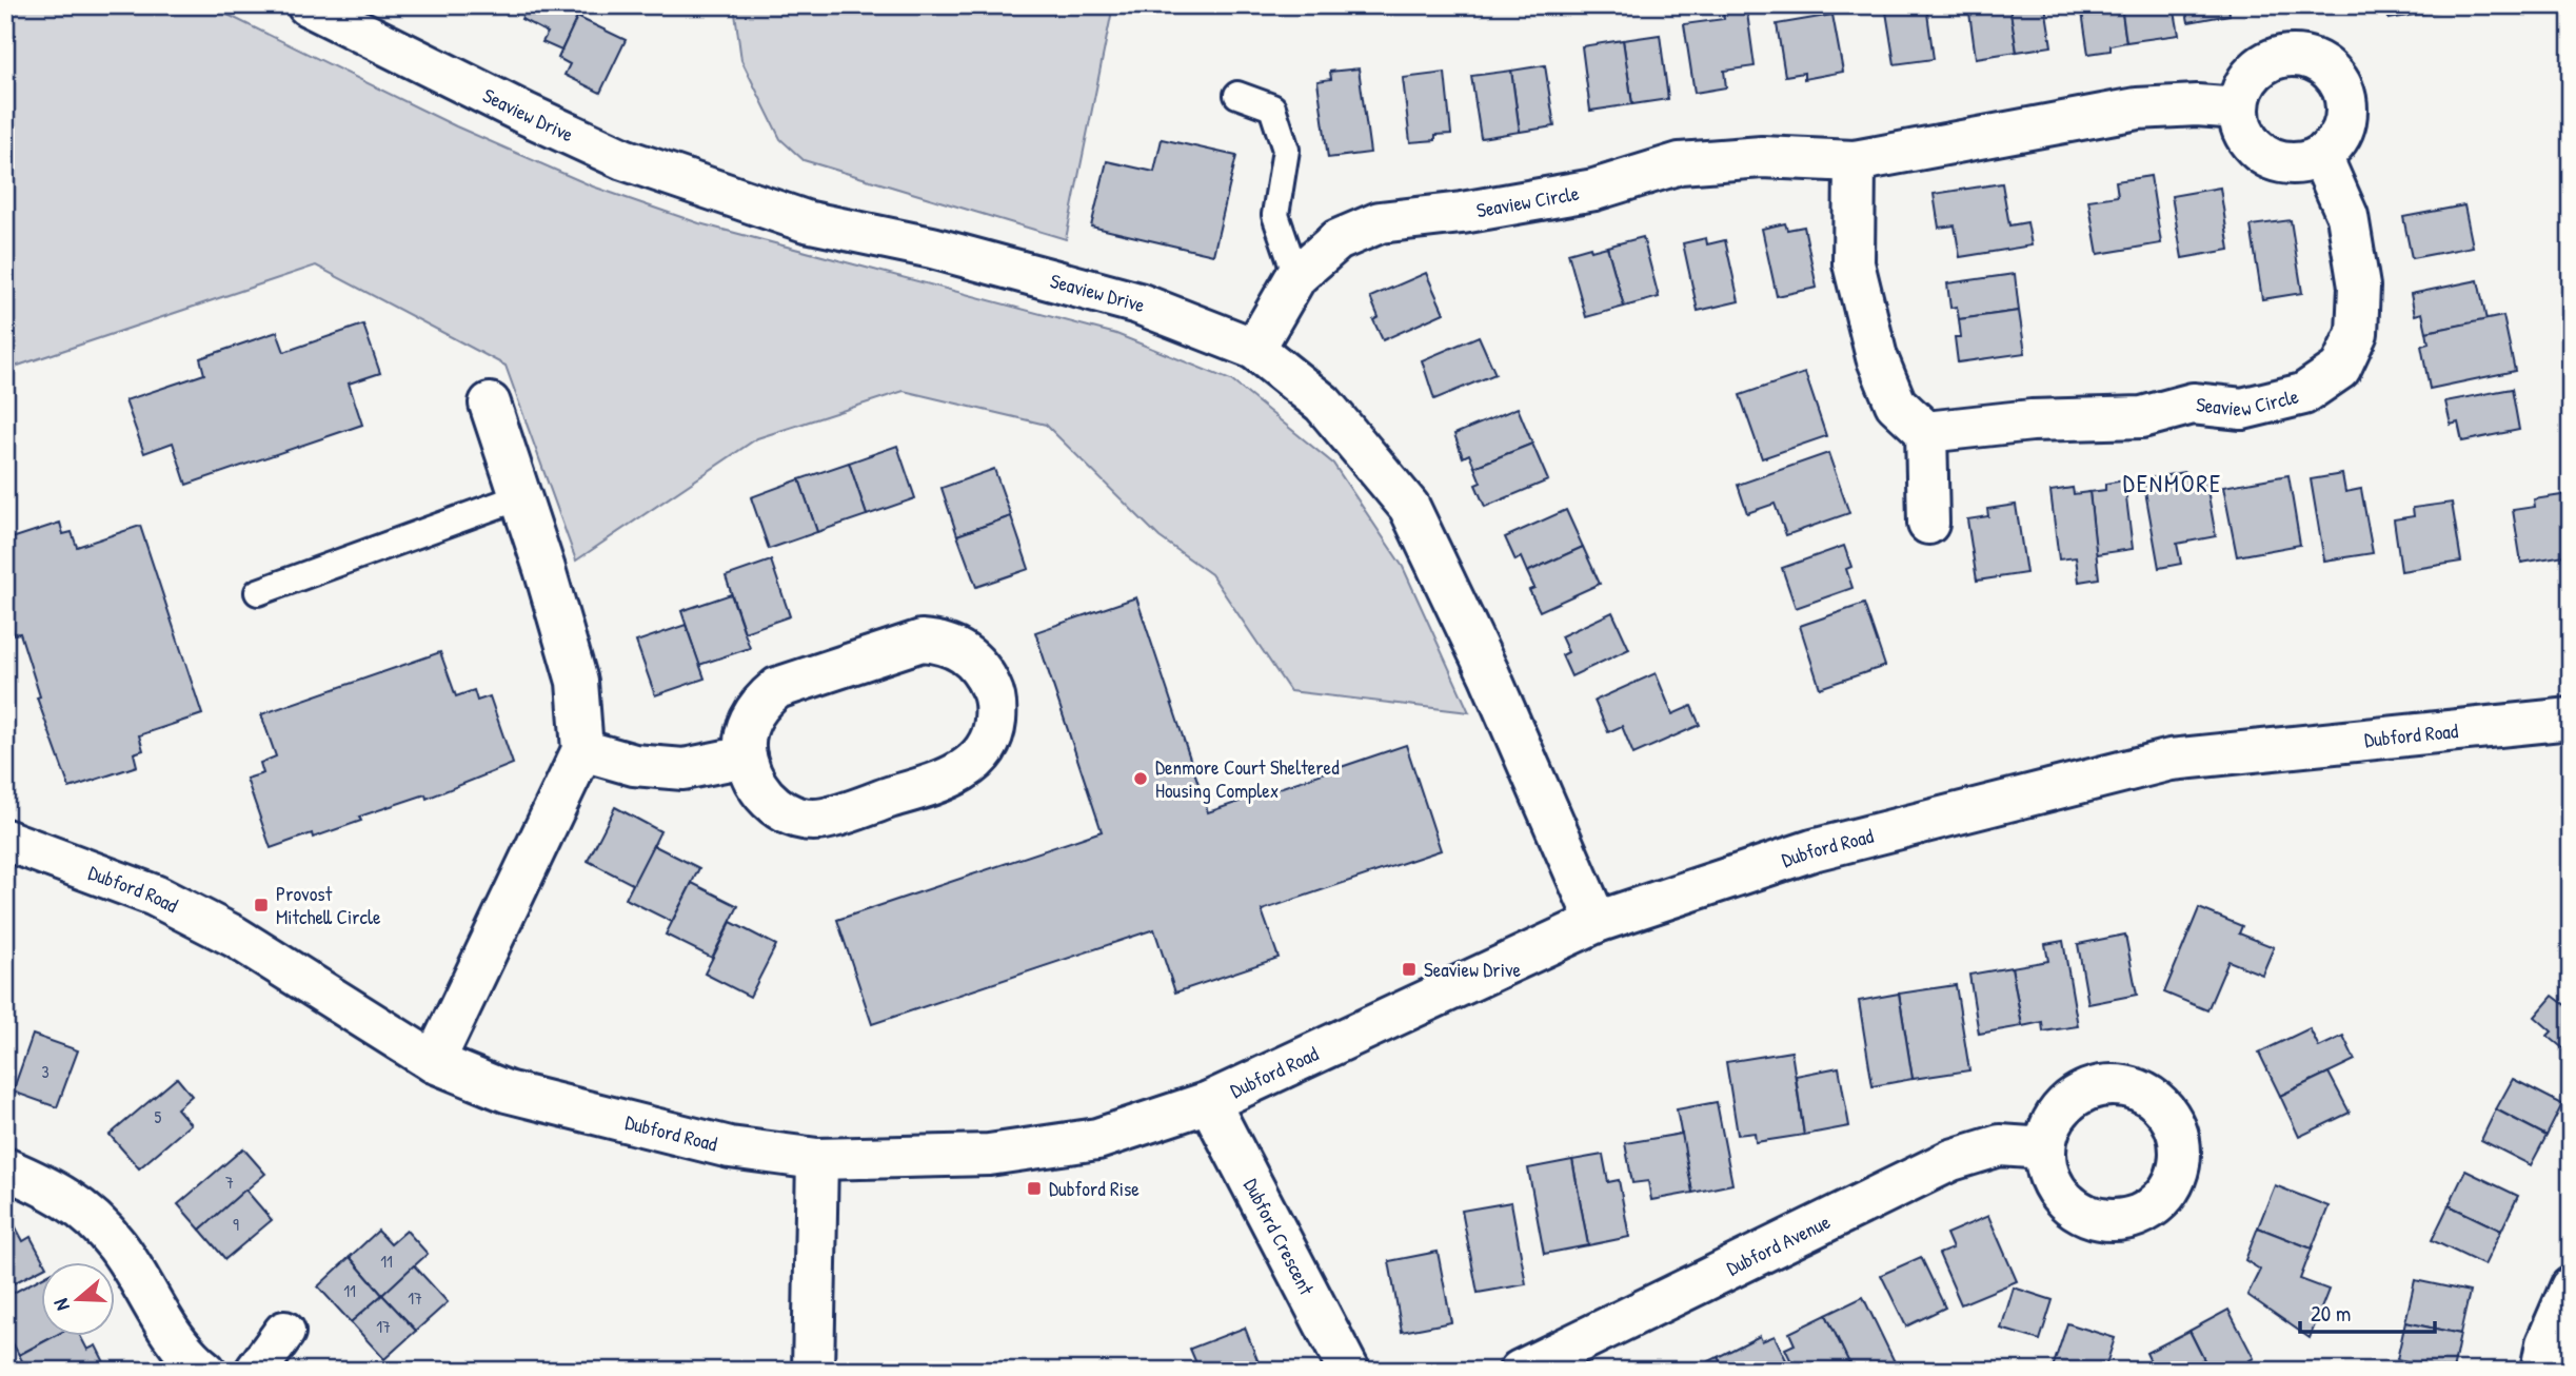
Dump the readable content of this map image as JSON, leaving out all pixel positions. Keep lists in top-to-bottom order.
{
  "streets": {
    "street": [
      "Seaview Drive",
      "Seaview Circle",
      "Dubford Road",
      "Dubford Crescent",
      "Dubford Avenue"
    ]
  },
  "crossings": [
    ["Seaview Drive", "Seaview Circle"],
    ["Seaview Drive", "Dubford Road"],
    ["Dubford Road", "Dubford Crescent"]
  ],
  "districts": ["DENMORE"],
  "places": {
    "other": ["Denmore Court Sheltered Housing Complex"],
    "transit": ["Provost Mitchell Circle", "Seaview Drive", "Dubford Rise"]
  },
  "house_numbers": [
    "3",
    "5",
    "7",
    "9",
    "11",
    "11",
    "17",
    "17"
  ],
  "scale_bar": "20 m",
  "north": "left"
}
